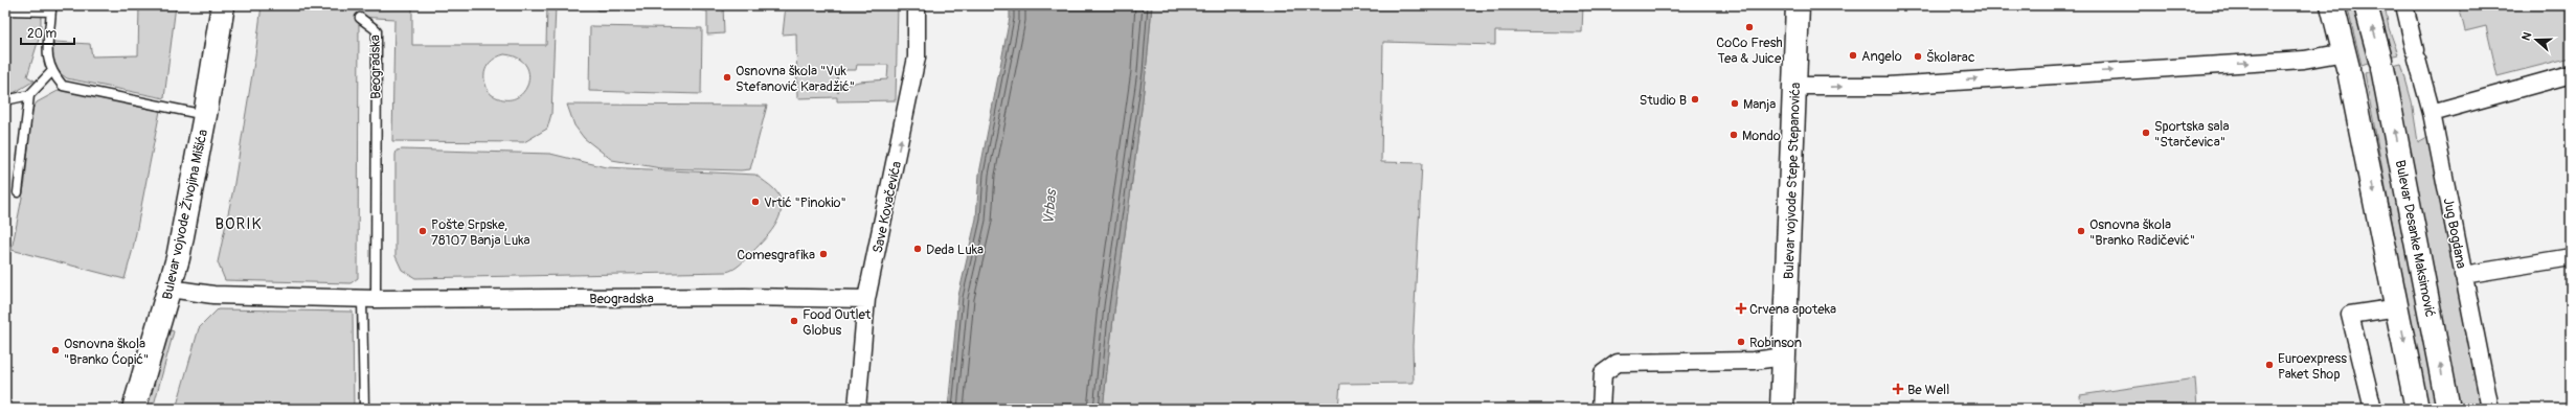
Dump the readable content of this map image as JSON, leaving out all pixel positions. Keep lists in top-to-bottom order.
{
  "streets": {
    "street": [
      "Beogradska",
      "Bulevar vojvode Stepe Stepanovića",
      "Save Kovačevića",
      "Bulevar vojvode Živojina Mišića",
      "Jug Bogdana",
      "Bulevar Desanke Maksimović"
    ]
  },
  "crossings": [
    ["Beogradska", "Save Kovačevića"],
    ["Beogradska", "Bulevar vojvode Živojina Mišića"]
  ],
  "one_way": ["Save Kovačevića"],
  "districts": ["BORIK"],
  "water": ["Vrbas"],
  "places": {
    "other": [
      "CoCo Fresh Tea & Juice",
      "Angelo",
      "Školarac",
      "Osnovna škola \"Vuk Stefanović Karadžić\"",
      "Studio B",
      "Manja",
      "Sportska sala \"Starčevica\"",
      "Mondo",
      "Vrtić \"Pinokio\"",
      "Pošte Srpske, 78107 Banja Luka",
      "Osnovna škola \"Branko Radičević\"",
      "Deda Luka",
      "Comesgrafika",
      "Food Outlet Globus",
      "Robinson",
      "Osnovna škola \"Branko Ćopić\"",
      "Euroexpress Paket Shop"
    ],
    "health": ["Crvena apoteka", "Be Well"]
  },
  "scale_bar": "20 m",
  "north": "left"
}
